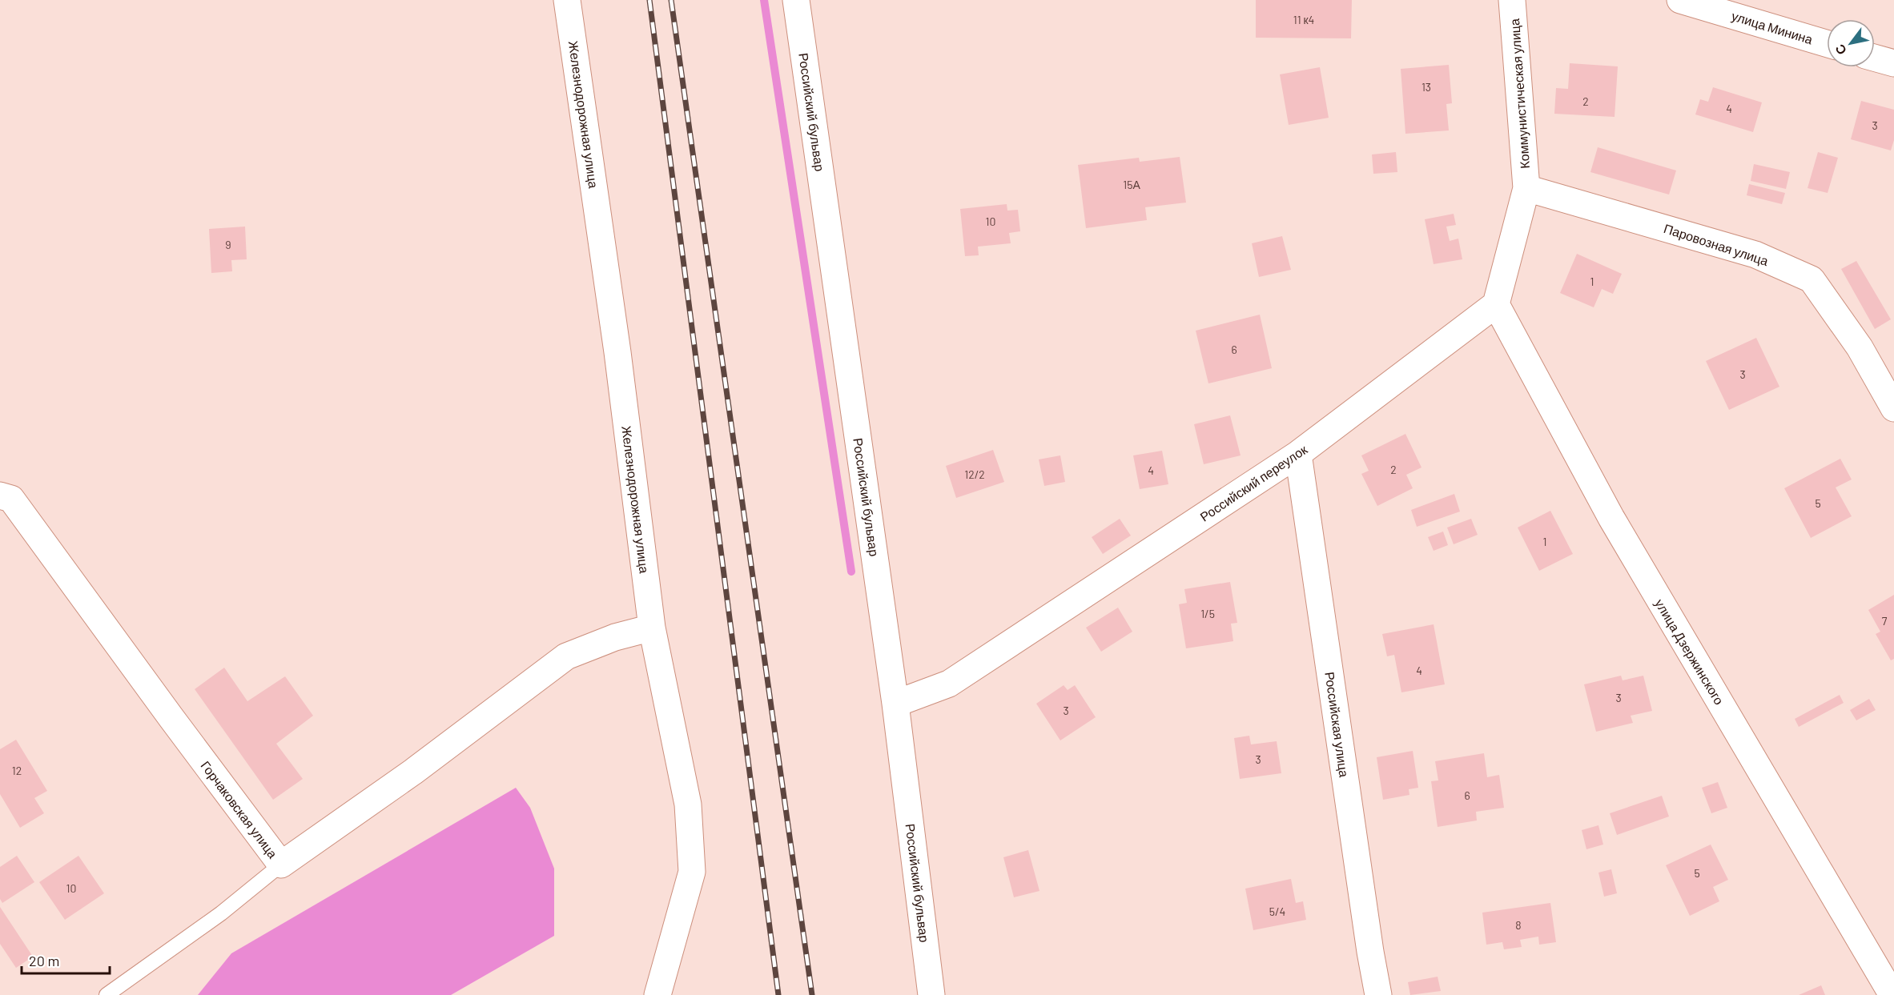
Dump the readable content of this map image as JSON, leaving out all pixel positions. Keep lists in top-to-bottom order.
{
  "streets": {
    "street": [
      "улица Минина",
      "Коммунистическая улица",
      "Российский бульвар",
      "Железнодорожная улица",
      "Паровозная улица",
      "Российский переулок",
      "улица Дзержинского",
      "Российская улица",
      "Горчаковская улица"
    ]
  },
  "crossings": [
    ["Коммунистическая улица", "Паровозная улица"],
    ["Российский бульвар", "Российский переулок"],
    ["Железнодорожная улица", "Горчаковская улица"],
    ["Российский переулок", "улица Дзержинского"],
    ["Российский переулок", "Российская улица"]
  ],
  "house_numbers": [
    "11 к4",
    "13",
    "2",
    "4",
    "3",
    "15А",
    "10",
    "9",
    "1",
    "6",
    "3",
    "2",
    "4",
    "12/2",
    "5",
    "1",
    "1/5",
    "7",
    "4",
    "3",
    "3",
    "3",
    "12",
    "6",
    "5",
    "10",
    "5/4",
    "8"
  ],
  "scale_bar": "20 m",
  "north": "bottom left"
}
